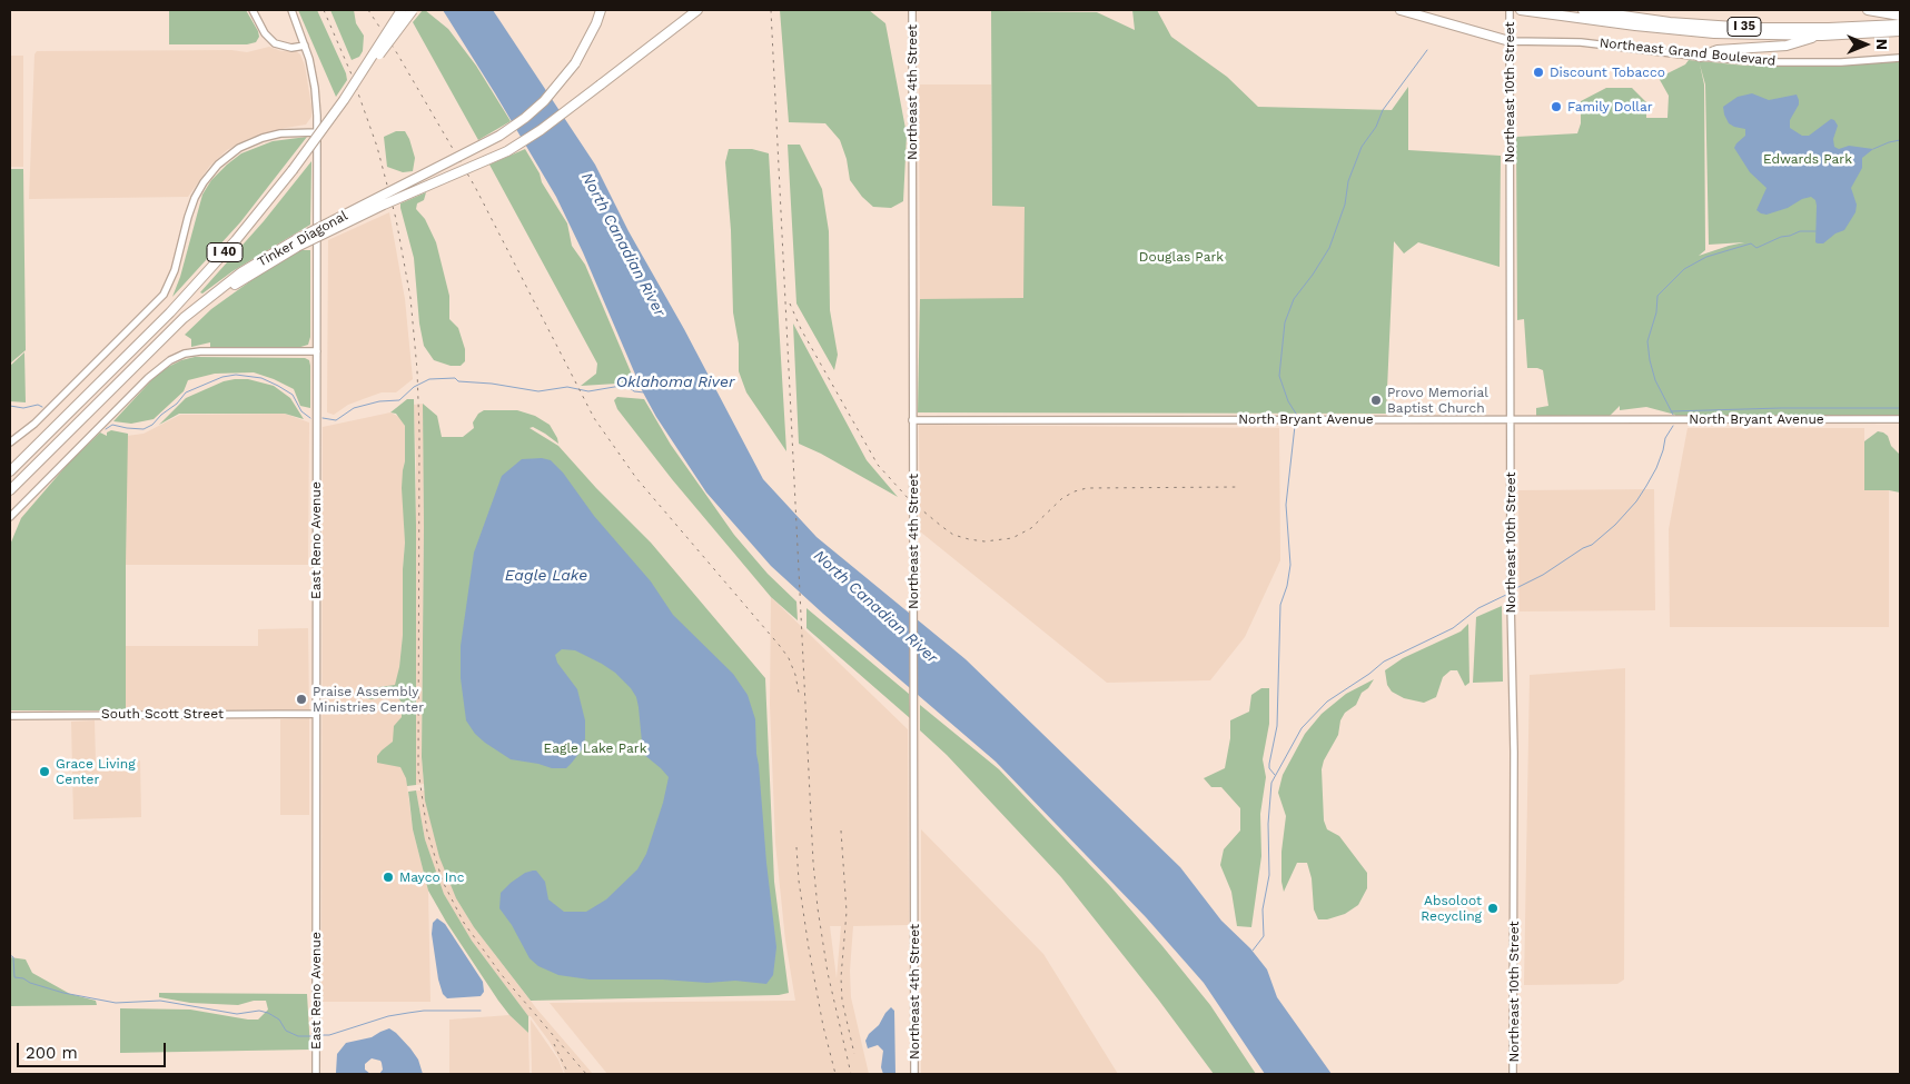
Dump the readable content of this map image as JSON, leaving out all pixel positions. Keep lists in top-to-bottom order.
{
  "streets": {
    "highway": ["I 35", "Tinker Diagonal", "I 40"],
    "street": [
      "Northeast Grand Boulevard",
      "Northeast 4th Street",
      "Northeast 10th Street",
      "North Bryant Avenue",
      "East Reno Avenue",
      "South Scott Street"
    ]
  },
  "crossings": [
    ["Northeast Grand Boulevard", "Northeast 10th Street"],
    ["Northeast 4th Street", "North Bryant Avenue"],
    ["Northeast 10th Street", "North Bryant Avenue"],
    ["East Reno Avenue", "South Scott Street"]
  ],
  "water": ["North Canadian River", "Oklahoma River", "Eagle Lake"],
  "parks": ["Edwards Park", "Douglas Park", "Eagle Lake Park"],
  "places": [
    "Discount Tobacco",
    "Family Dollar",
    "Provo Memorial Baptist Church",
    "Praise Assembly Ministries Center",
    "Grace Living Center",
    "Mayco Inc",
    "Absoloot Recycling"
  ],
  "scale_bar": "200 m",
  "north": "right"
}
